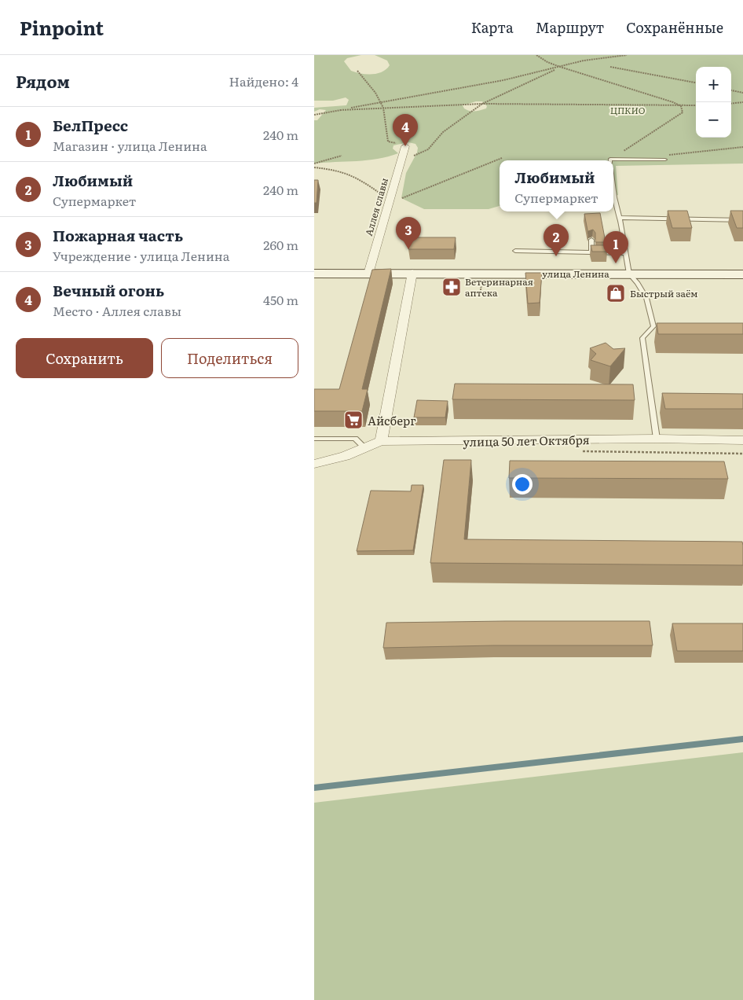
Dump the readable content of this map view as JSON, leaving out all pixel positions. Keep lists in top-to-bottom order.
{
  "streets": {
    "street": ["Аллея славы", "улица Ленина", "улица 50 лет Октября"]
  },
  "crossings": [
    ["Аллея славы", "улица Ленина"]
  ],
  "parks": ["ЦПКИО"],
  "places": {
    "pharmacy": ["Ветеринарная аптека"],
    "shop": ["Быстрый заём"],
    "supermarket": ["Айсберг"]
  },
  "page": {
    "header": "Pinpoint",
    "nav": ["Карта", "Маршрут", "Сохранённые"],
    "heading": ["Рядом", "Найдено: 4"],
    "map_buttons": ["+", "−"],
    "list": [
      {
        "mark": "1",
        "name": "БелПресс",
        "note": "Магазин · улица Ленина",
        "value": "240 m"
      },
      {
        "mark": "2",
        "name": "Любимый",
        "note": "Супермаркет",
        "value": "240 m"
      },
      {
        "mark": "3",
        "name": "Пожарная часть",
        "note": "Учреждение · улица Ленина",
        "value": "260 m"
      },
      {
        "mark": "4",
        "name": "Вечный огонь",
        "note": "Место · Аллея славы",
        "value": "450 m"
      }
    ],
    "pins": [
      "4",
      "3",
      "2",
      "1"
    ],
    "popup": ["Любимый", "Супермаркет"],
    "buttons": ["Сохранить", "Поделиться"]
  }
}
